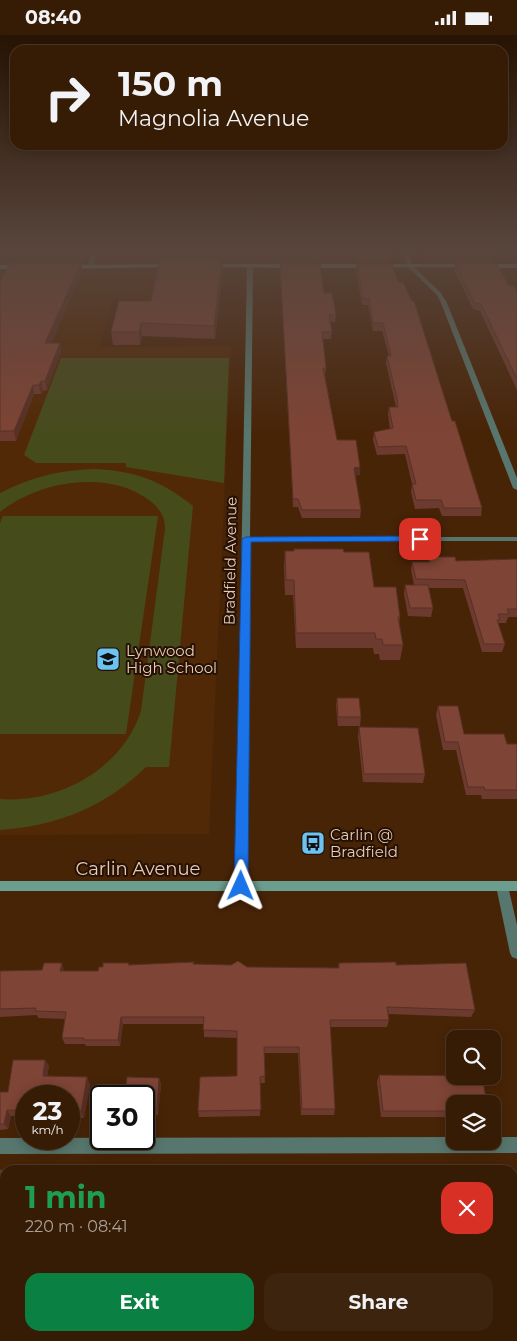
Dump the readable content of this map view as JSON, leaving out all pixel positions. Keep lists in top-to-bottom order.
{
  "streets": {
    "street": ["Bradfield Avenue", "Carlin Avenue"]
  },
  "crossings": [
    ["Bradfield Avenue", "Carlin Avenue"]
  ],
  "places": {
    "school or university": ["Lynwood High School"],
    "bus stop": ["Carlin @ Bradfield"]
  },
  "page": {
    "status": "08:40",
    "turn": ["150 m", "Magnolia Avenue"],
    "speed": "23 km/h",
    "limit": "30",
    "heading": ["1 min", "220 m · 08:41"],
    "buttons": ["Exit", "Share"]
  }
}
